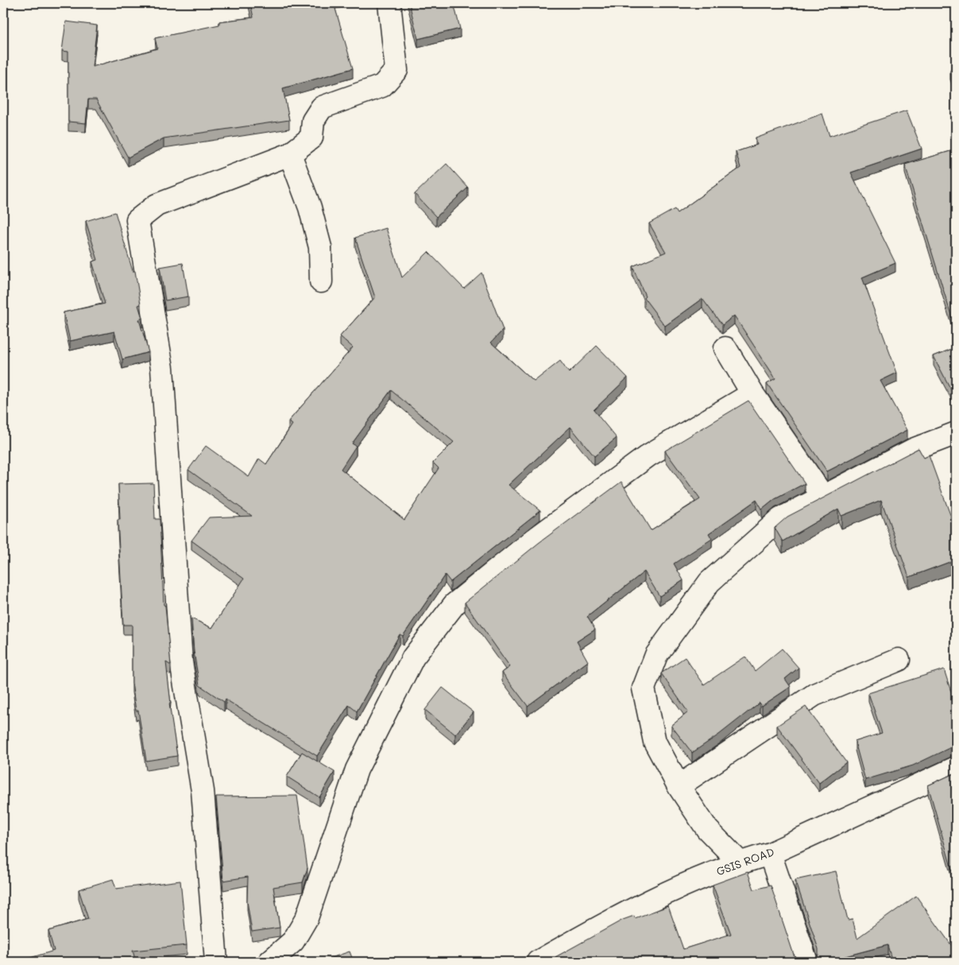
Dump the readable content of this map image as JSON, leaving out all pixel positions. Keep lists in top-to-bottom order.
{
  "streets": {
    "street": ["GSIS ROAD"]
  }
}
